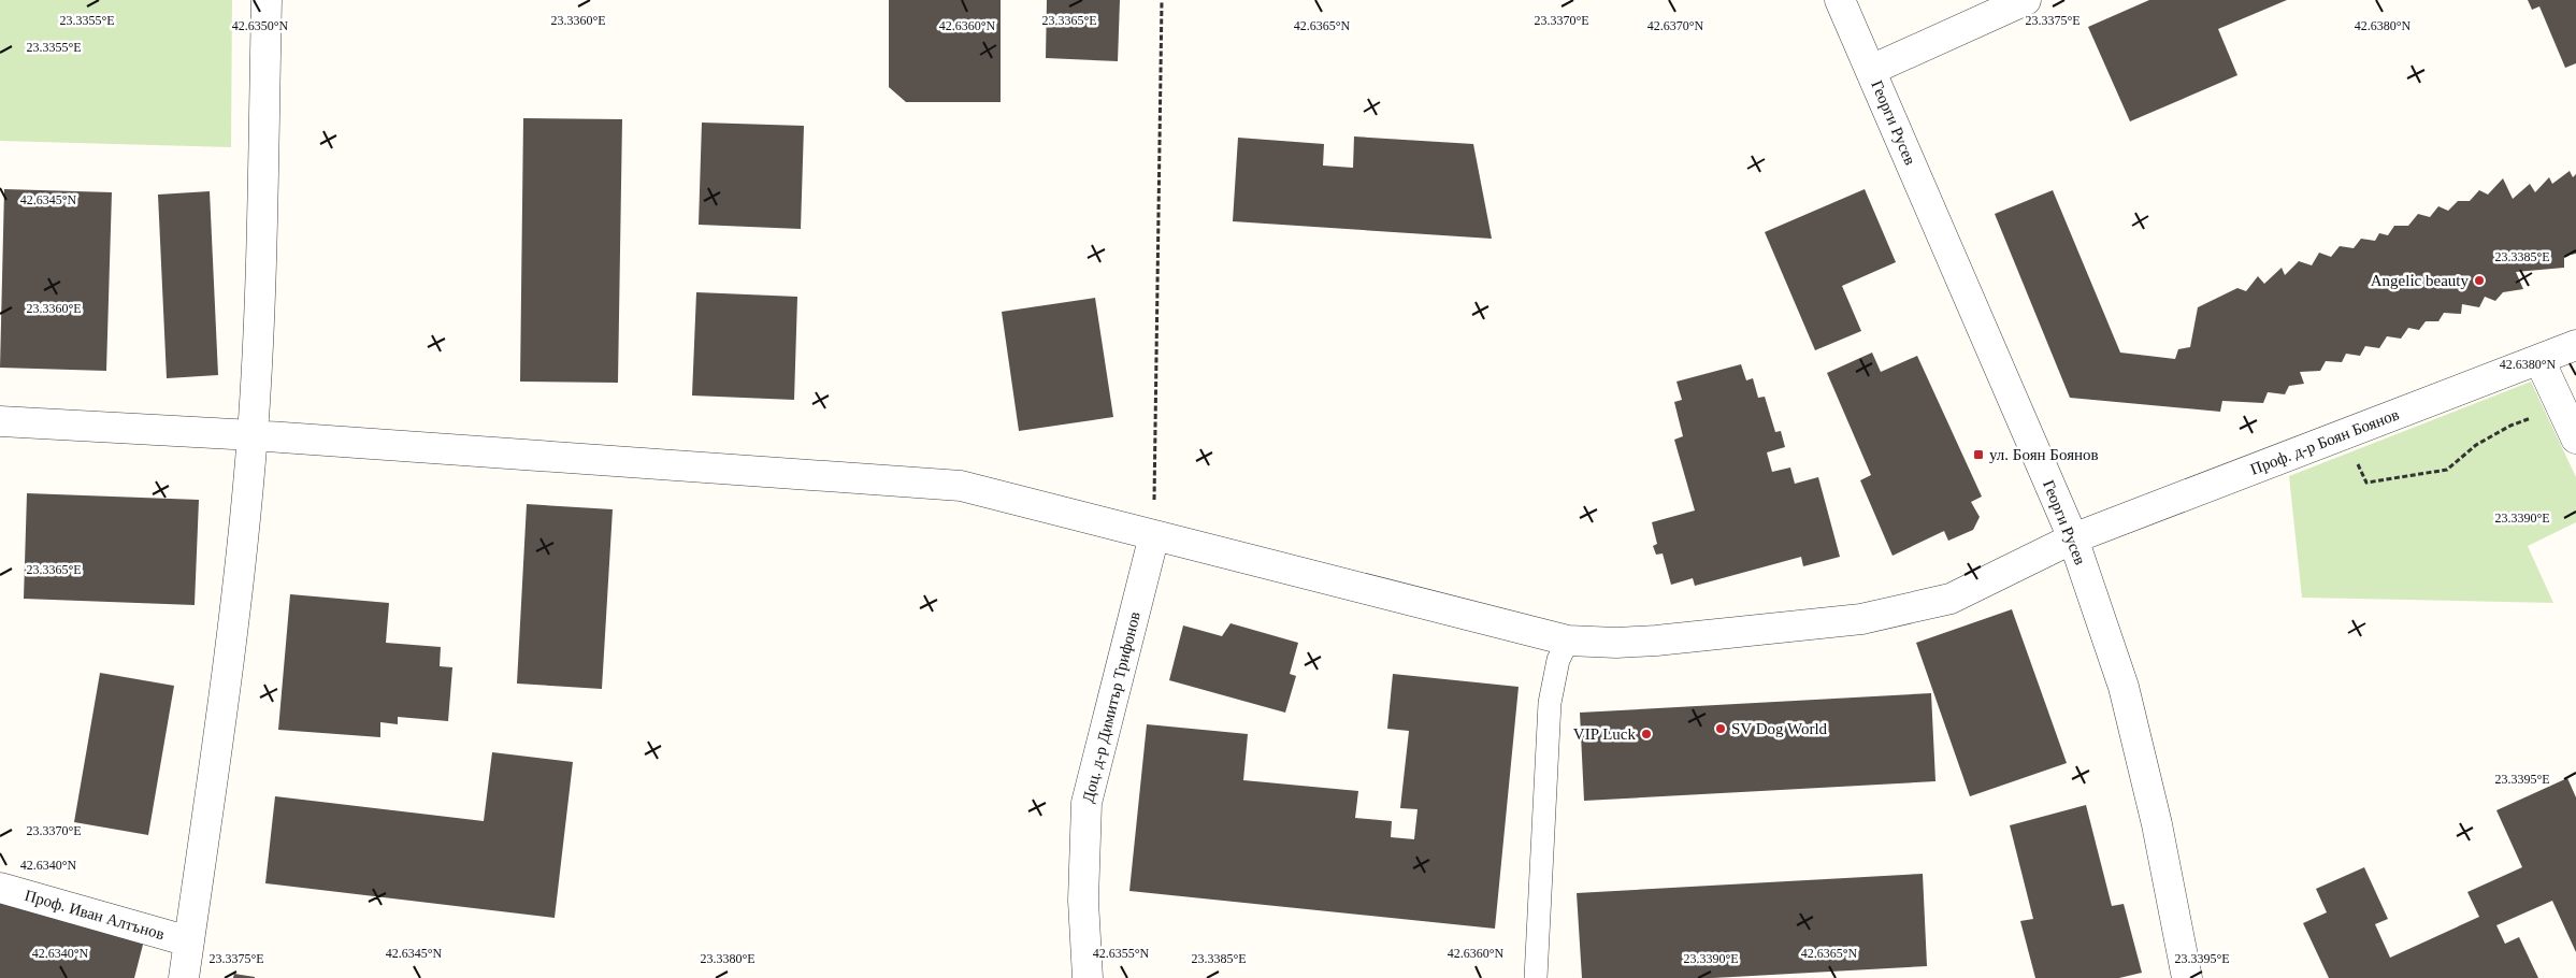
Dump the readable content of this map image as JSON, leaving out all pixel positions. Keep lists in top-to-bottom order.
{
  "streets": {
    "street": [
      "Георги Русев",
      "Проф. д-р Боян Боянов",
      "Доц. д-р Димитър Трифонов",
      "Проф. Иван Алтънов"
    ]
  },
  "crossings": [
    ["Георги Русев", "Проф. д-р Боян Боянов"],
    ["Проф. д-р Боян Боянов", "Доц. д-р Димитър Трифонов"]
  ],
  "places": {
    "other": ["Angelic beauty", "SV Dog World", "VIP Luck"],
    "transit": ["ул. Боян Боянов"]
  },
  "coordinates": [
    "23.3355°E",
    "23.3360°E",
    "23.3365°E",
    "23.3370°E",
    "23.3375°E",
    "42.6350°N",
    "42.6360°N",
    "42.6365°N",
    "42.6370°N",
    "42.6380°N",
    "42.6345°N",
    "23.3385°E",
    "23.3390°E",
    "23.3395°E",
    "42.6340°N",
    "42.6355°N",
    "23.3380°E"
  ]
}
